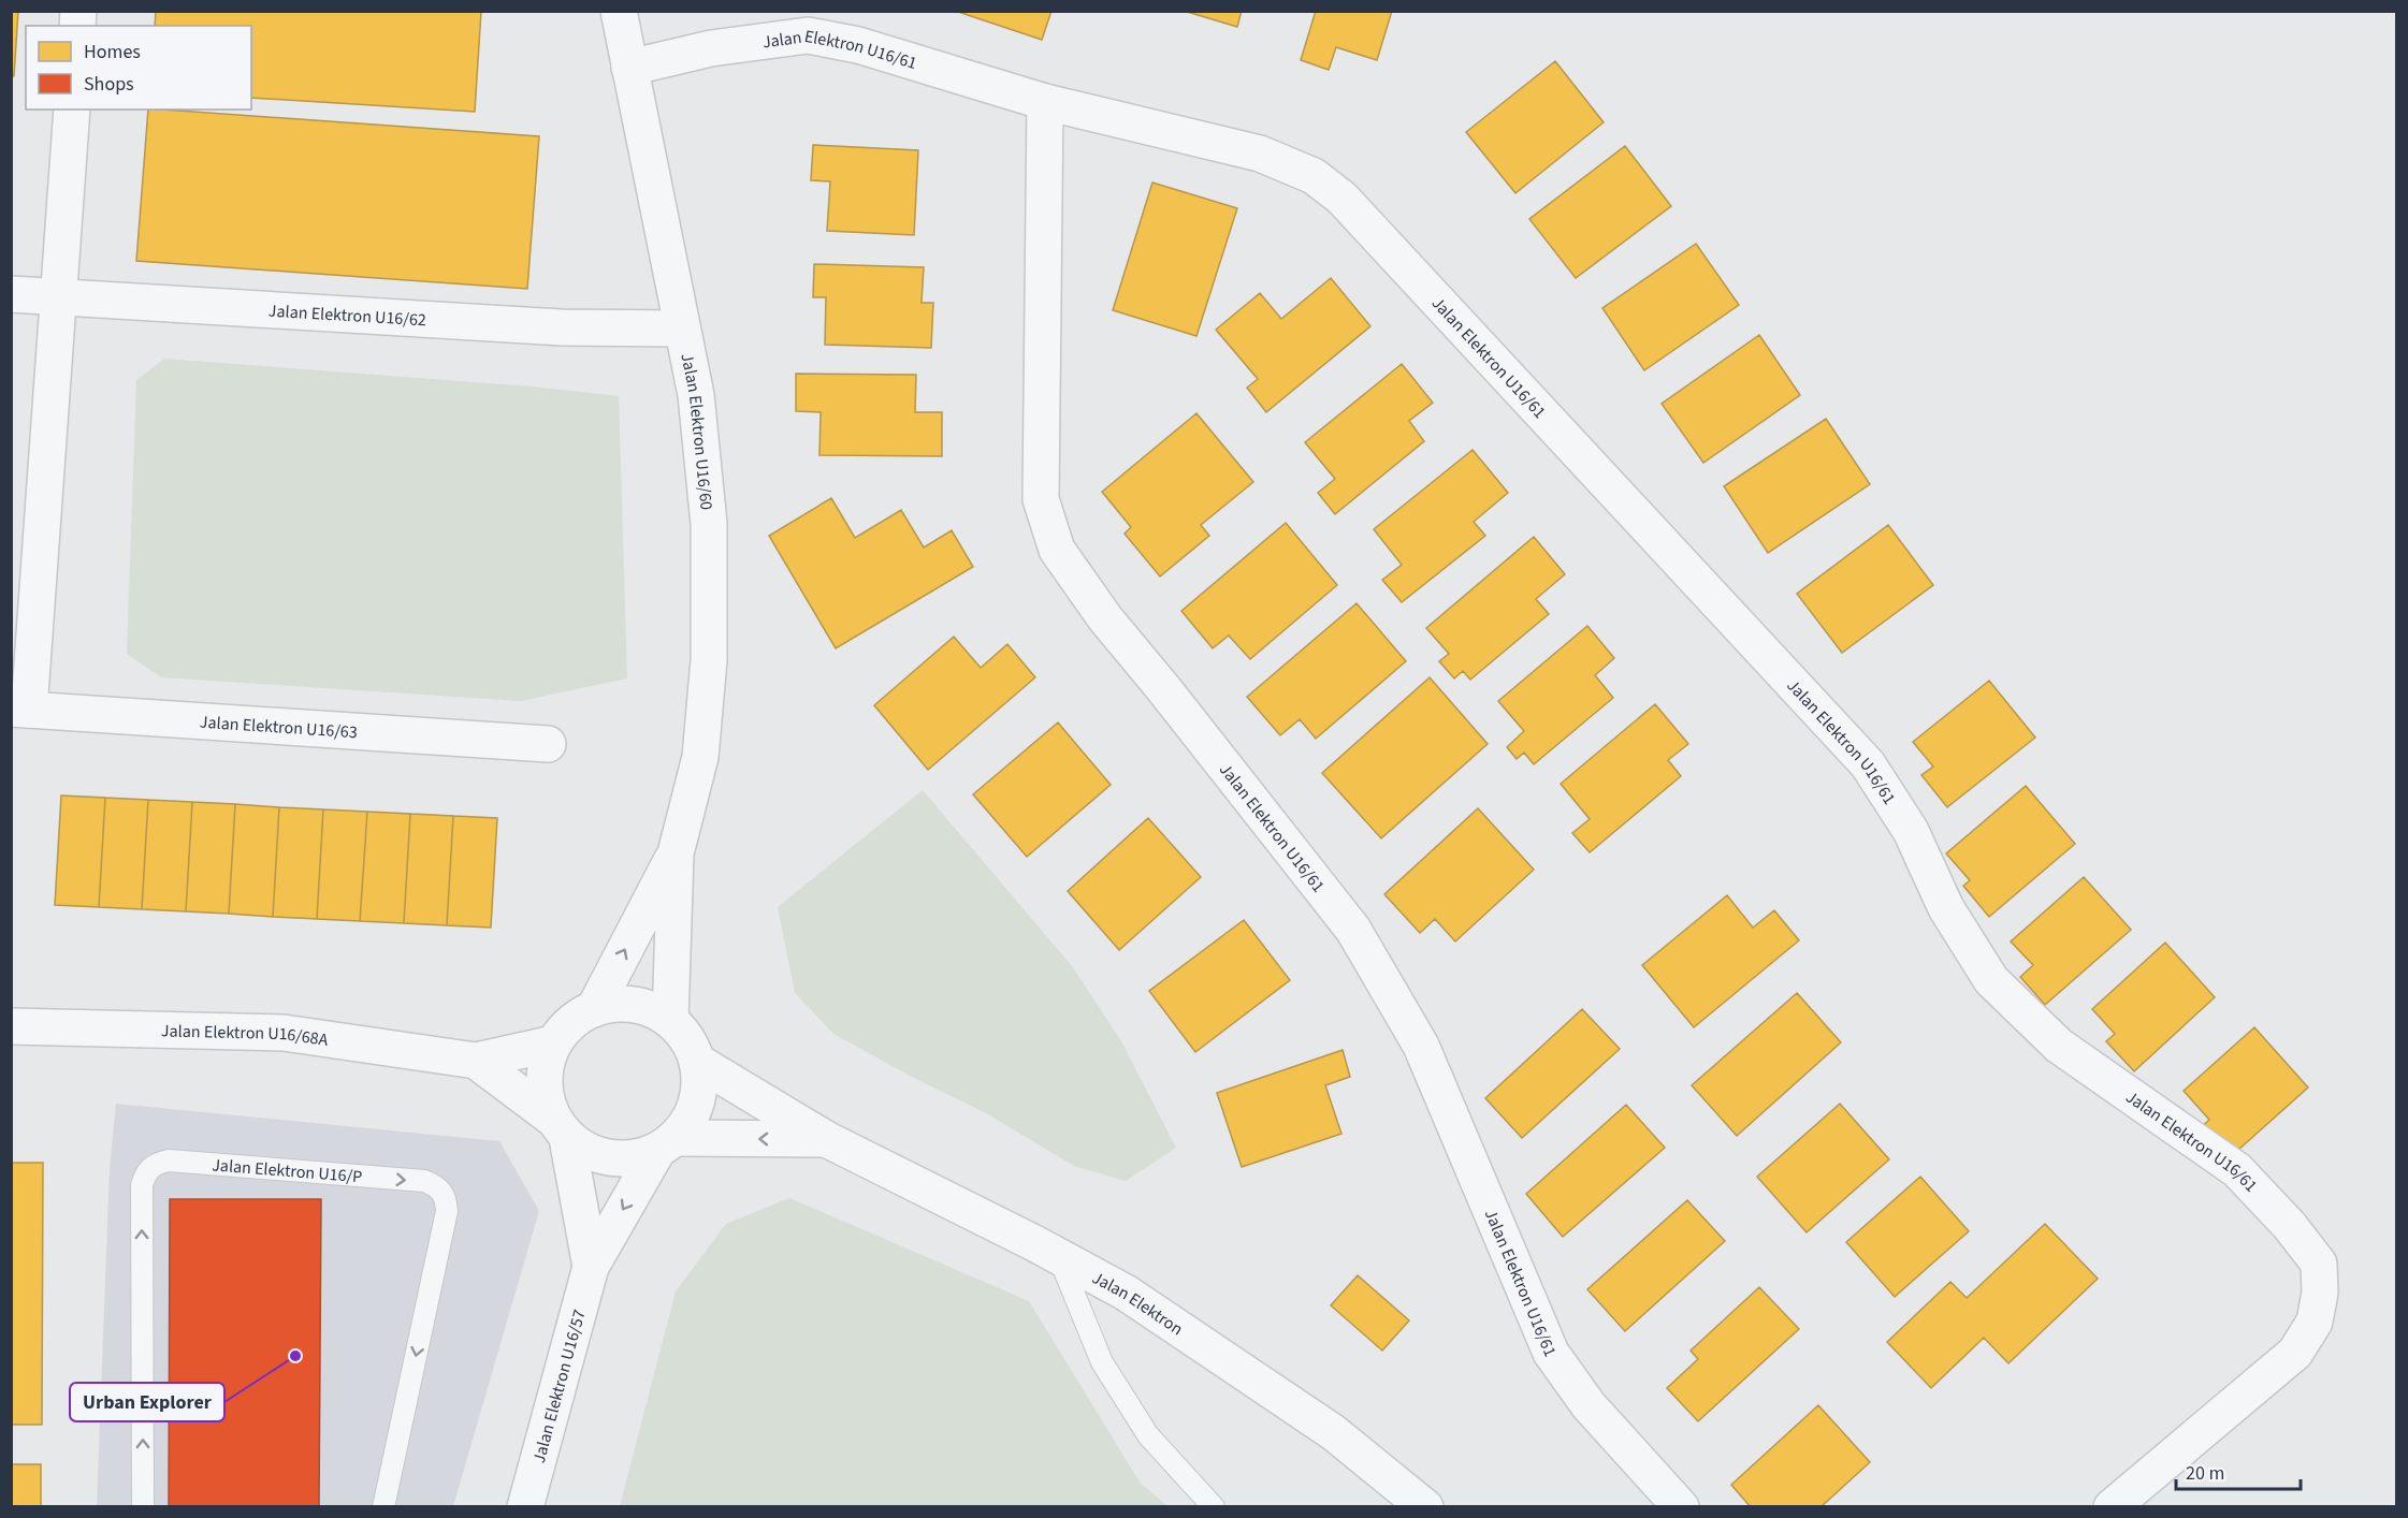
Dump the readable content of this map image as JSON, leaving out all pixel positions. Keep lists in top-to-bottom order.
{
  "streets": {
    "street": [
      "Jalan Elektron U16/61",
      "Jalan Elektron U16/62",
      "Jalan Elektron U16/60",
      "Jalan Elektron U16/63",
      "Jalan Elektron U16/68A",
      "Jalan Elektron",
      "Jalan Elektron U16/57"
    ],
    "lane": ["Jalan Elektron U16/P"]
  },
  "crossings": [
    ["Jalan Elektron U16/61", "Jalan Elektron U16/60"],
    ["Jalan Elektron U16/62", "Jalan Elektron U16/60"],
    ["Jalan Elektron U16/68A", "Jalan Elektron"],
    ["Jalan Elektron U16/68A", "Jalan Elektron U16/57"],
    ["Jalan Elektron", "Jalan Elektron U16/57"]
  ],
  "places": ["Urban Explorer"],
  "legend": ["Homes", "Shops"],
  "scale_bar": "20 m"
}
